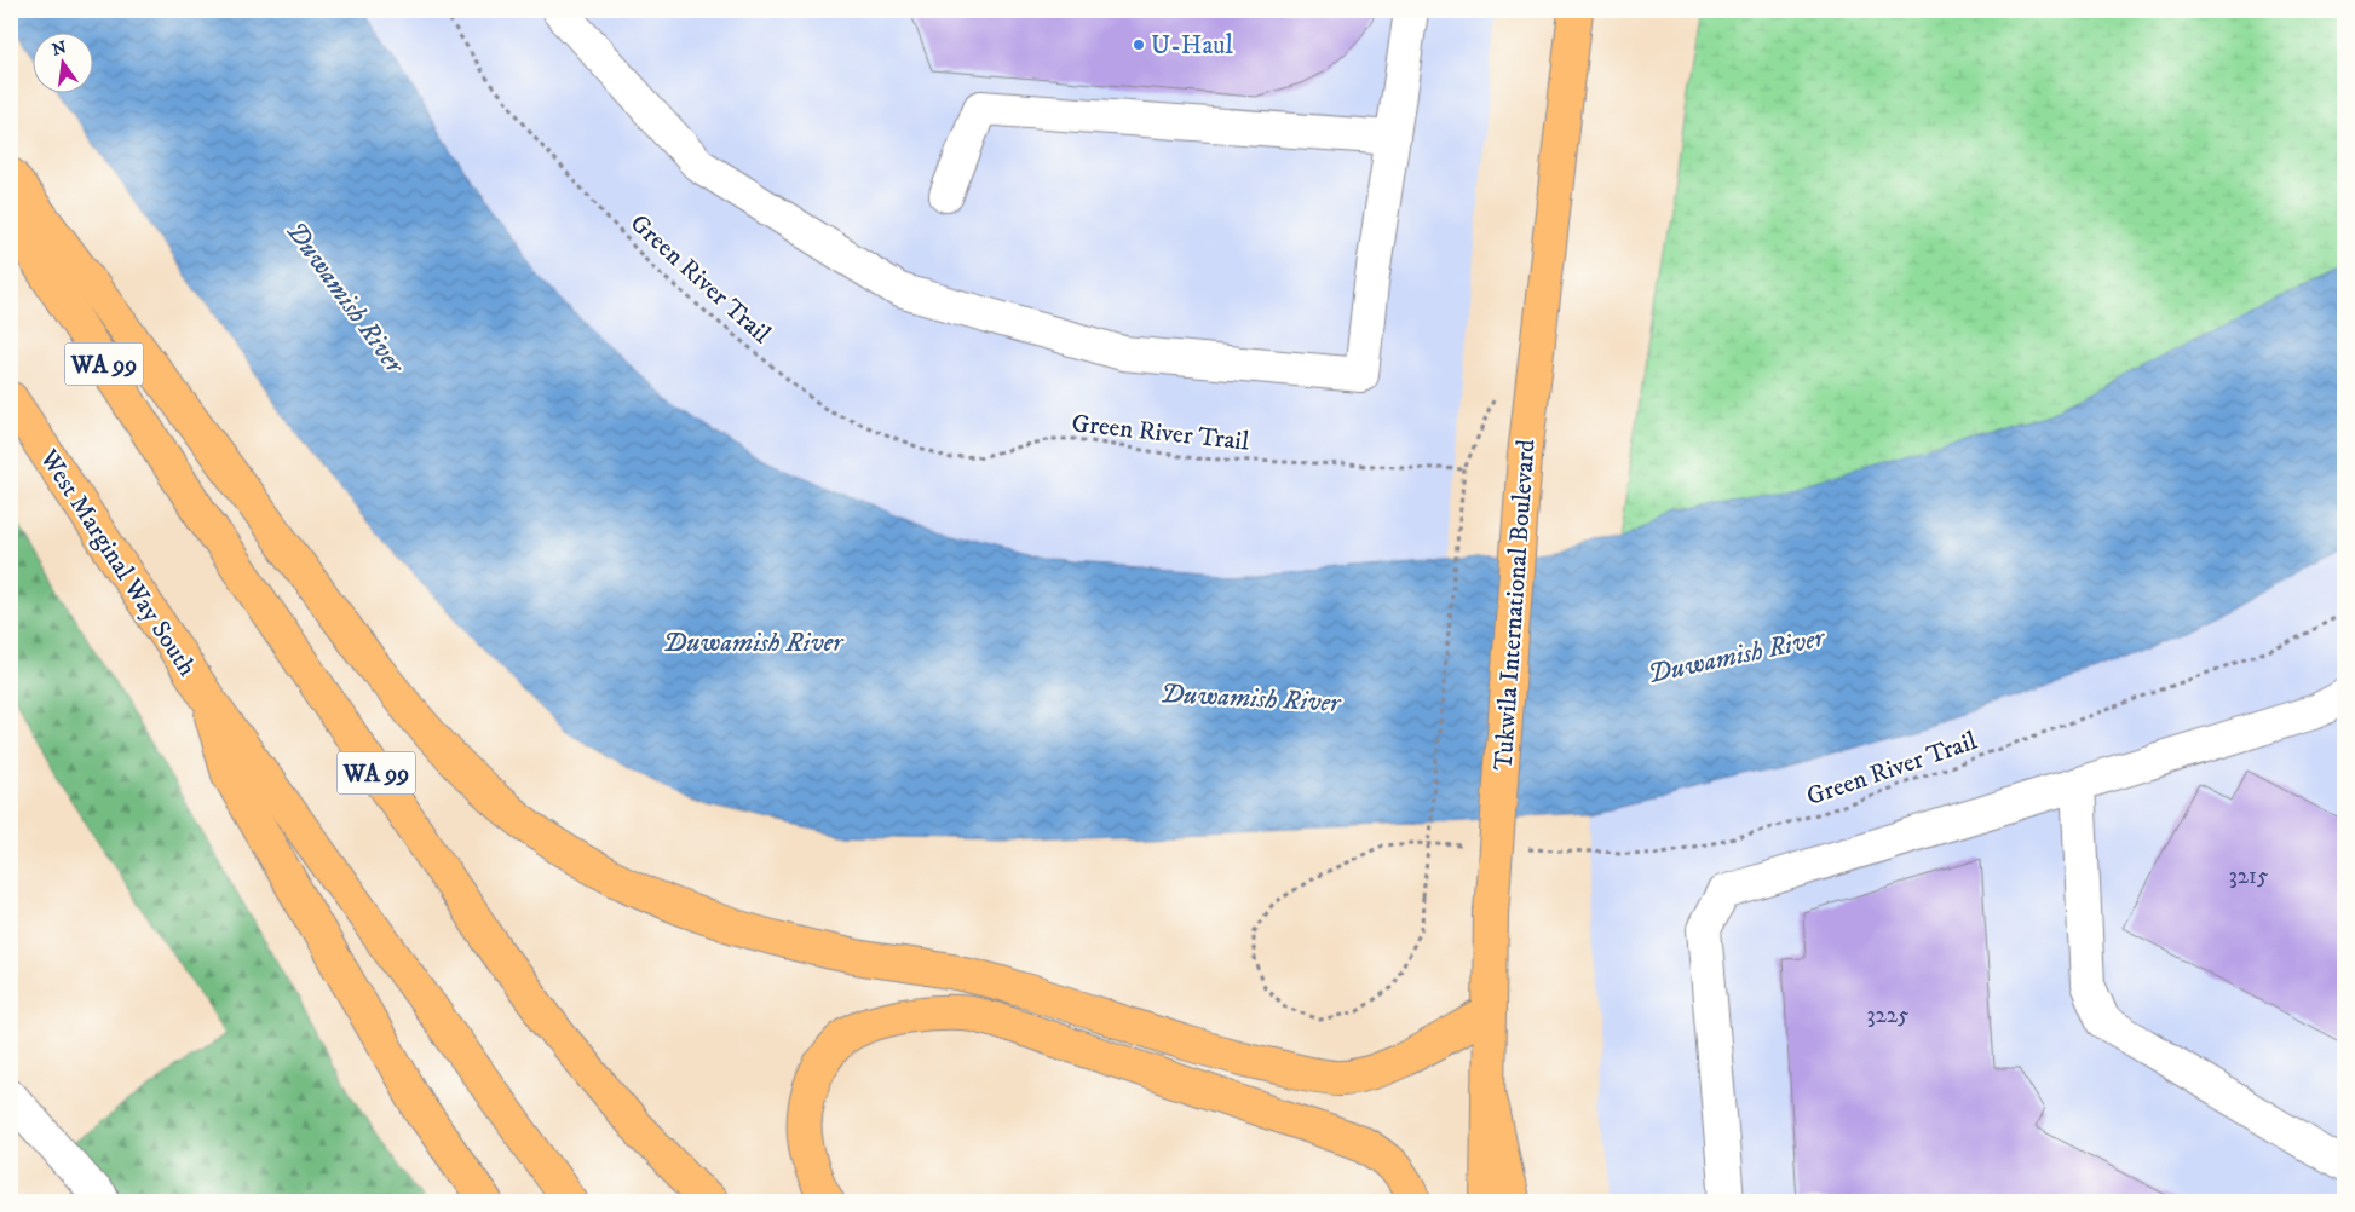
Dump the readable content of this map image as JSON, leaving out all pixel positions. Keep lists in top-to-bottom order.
{
  "streets": {
    "main road": ["WA 99", "West Marginal Way South", "Tukwila International Boulevard"],
    "path": ["Green River Trail"]
  },
  "water": ["Duwamish River"],
  "places": ["U-Haul"],
  "house_numbers": ["3215", "3225"],
  "north": "top"
}
